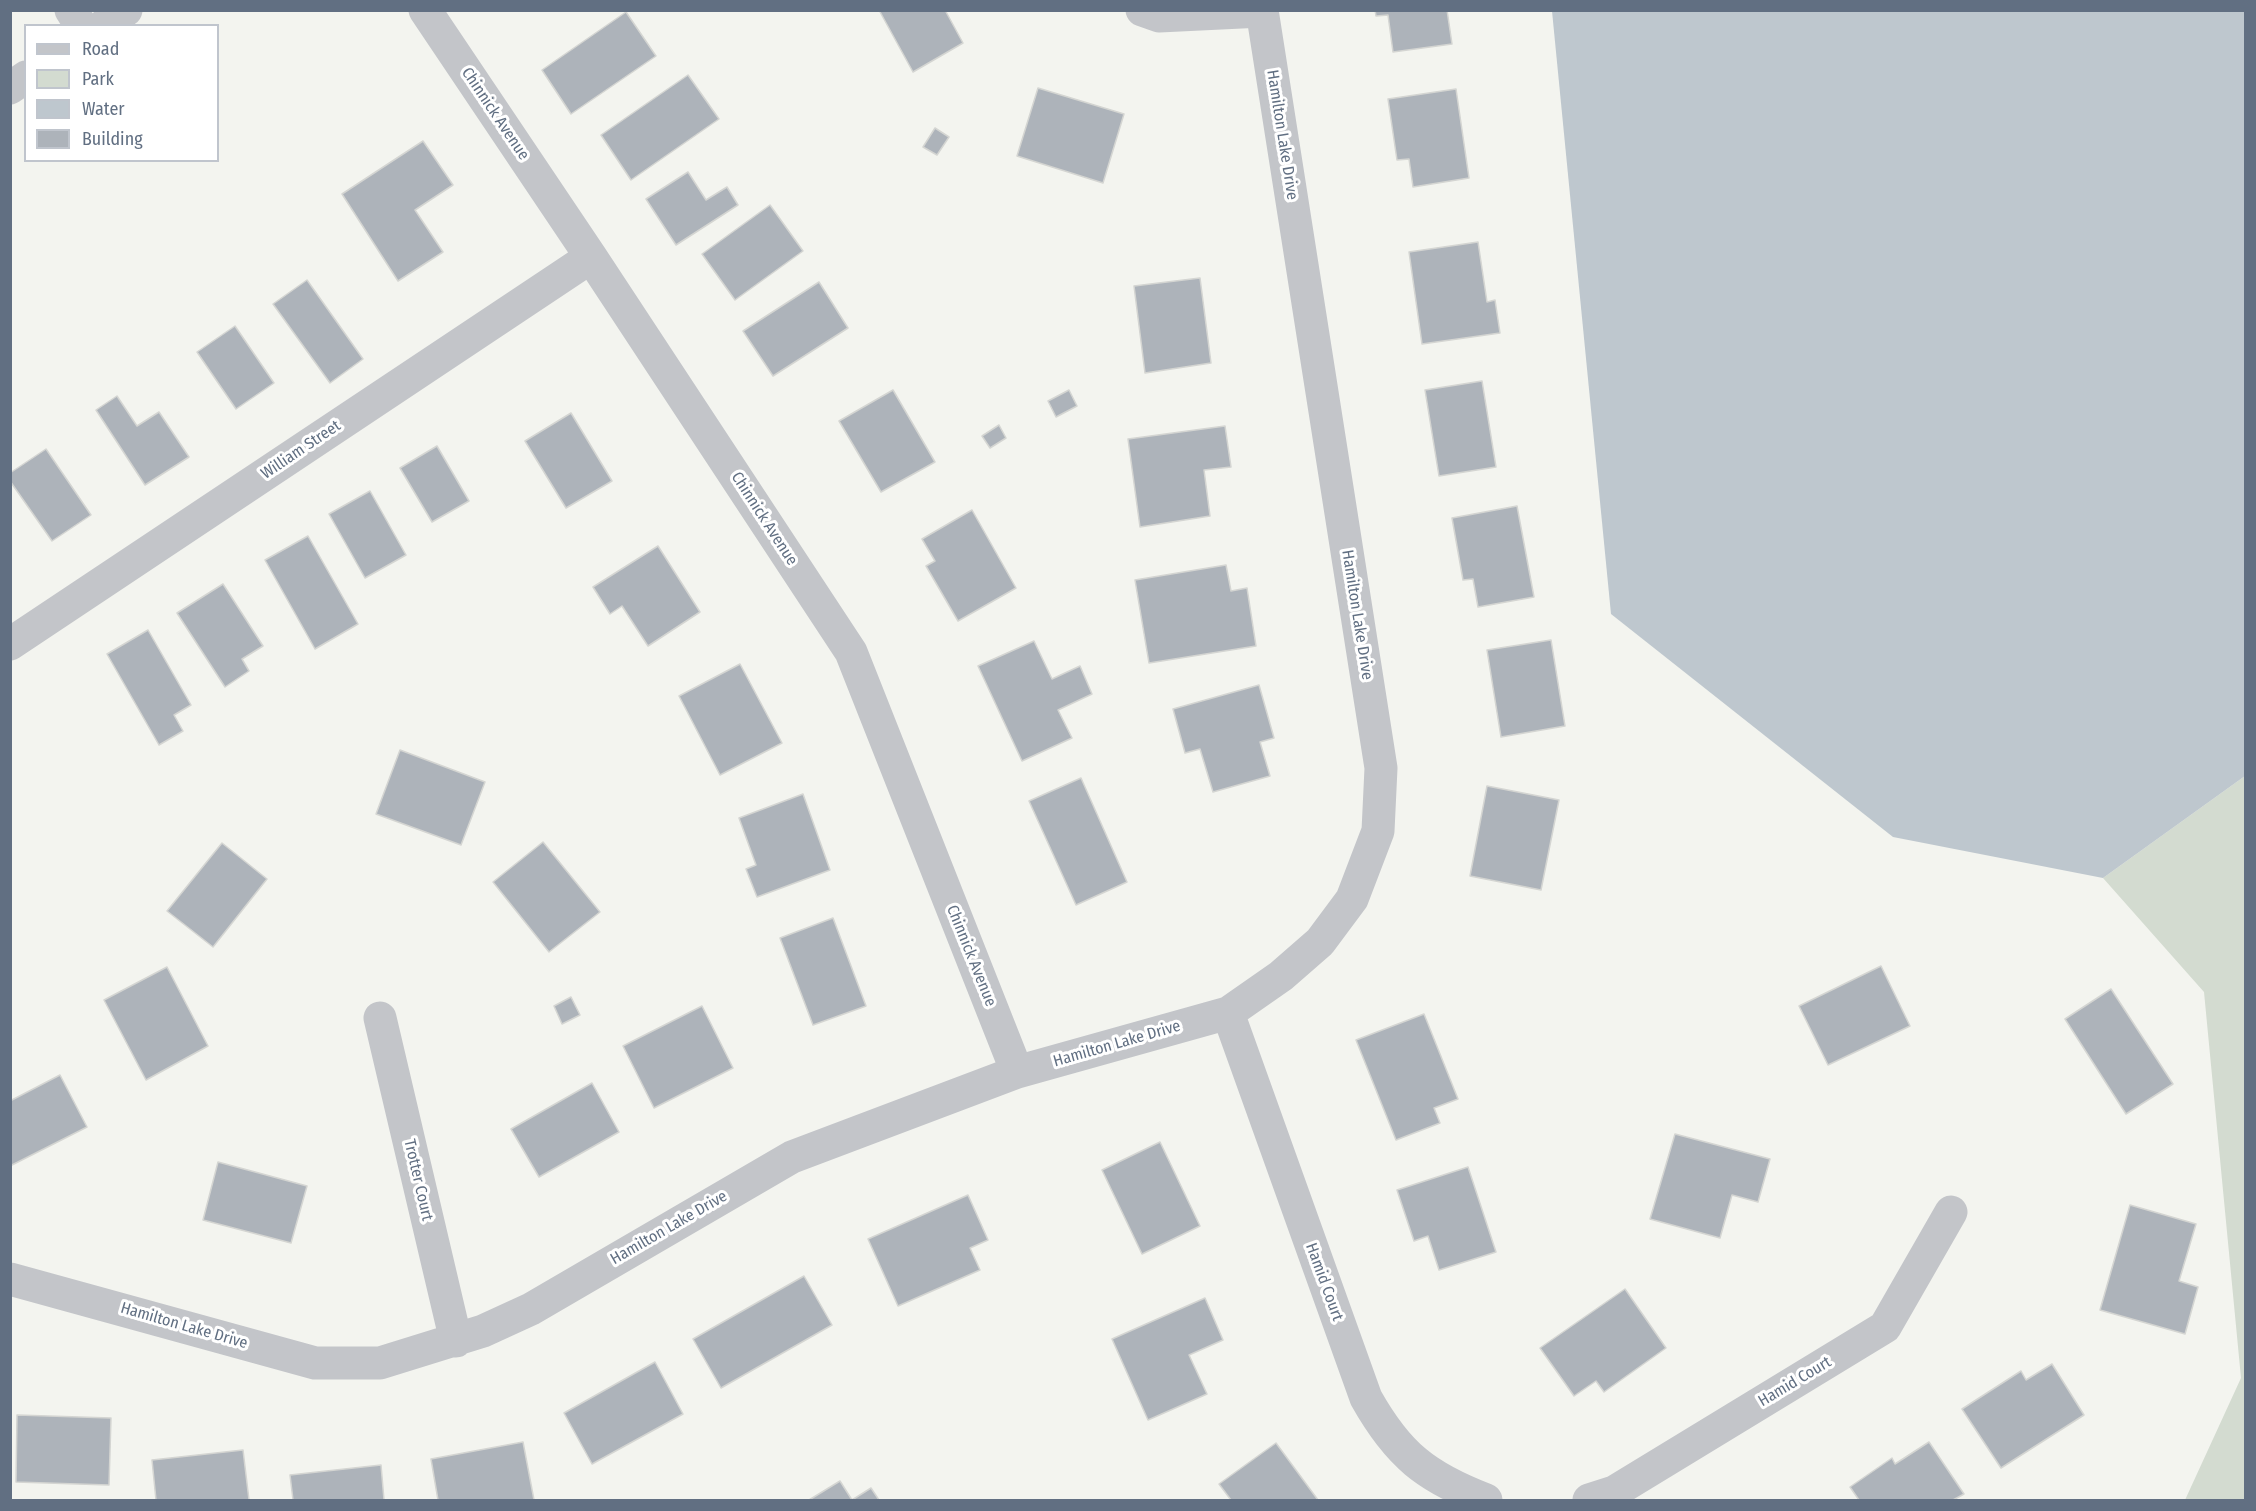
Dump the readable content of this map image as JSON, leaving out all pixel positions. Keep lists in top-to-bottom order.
{
  "streets": {
    "street": [
      "Chinnick Avenue",
      "Hamilton Lake Drive",
      "William Street",
      "Trotter Court",
      "Hamid Court"
    ]
  },
  "crossings": [
    ["Chinnick Avenue", "Hamilton Lake Drive"],
    ["Chinnick Avenue", "William Street"],
    ["Hamilton Lake Drive", "Trotter Court"],
    ["Hamilton Lake Drive", "Hamid Court"]
  ],
  "legend": [
    "Road",
    "Park",
    "Water",
    "Building"
  ]
}
